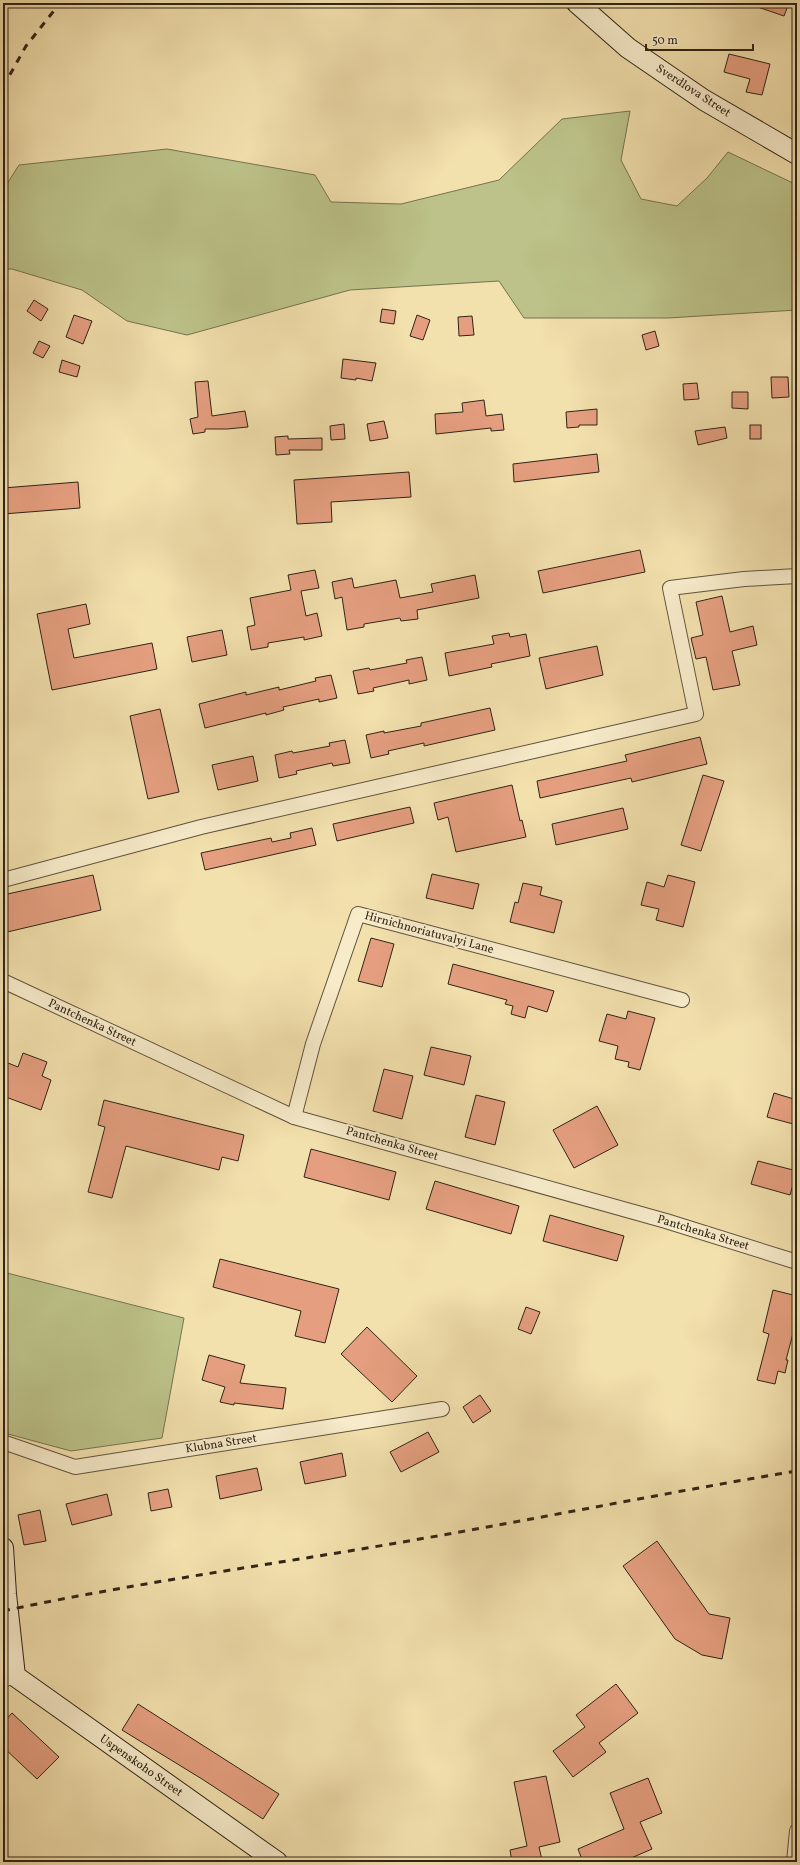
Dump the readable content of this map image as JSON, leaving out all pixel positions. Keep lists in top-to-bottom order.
{
  "streets": {
    "street": [
      "Sverdlova Street",
      "Hirnichnoriatuvalyi Lane",
      "Pantchenka Street",
      "Klubna Street",
      "Uspenskoho Street"
    ]
  },
  "crossings": [
    ["Hirnichnoriatuvalyi Lane", "Pantchenka Street"]
  ],
  "scale_bar": "50 m"
}
